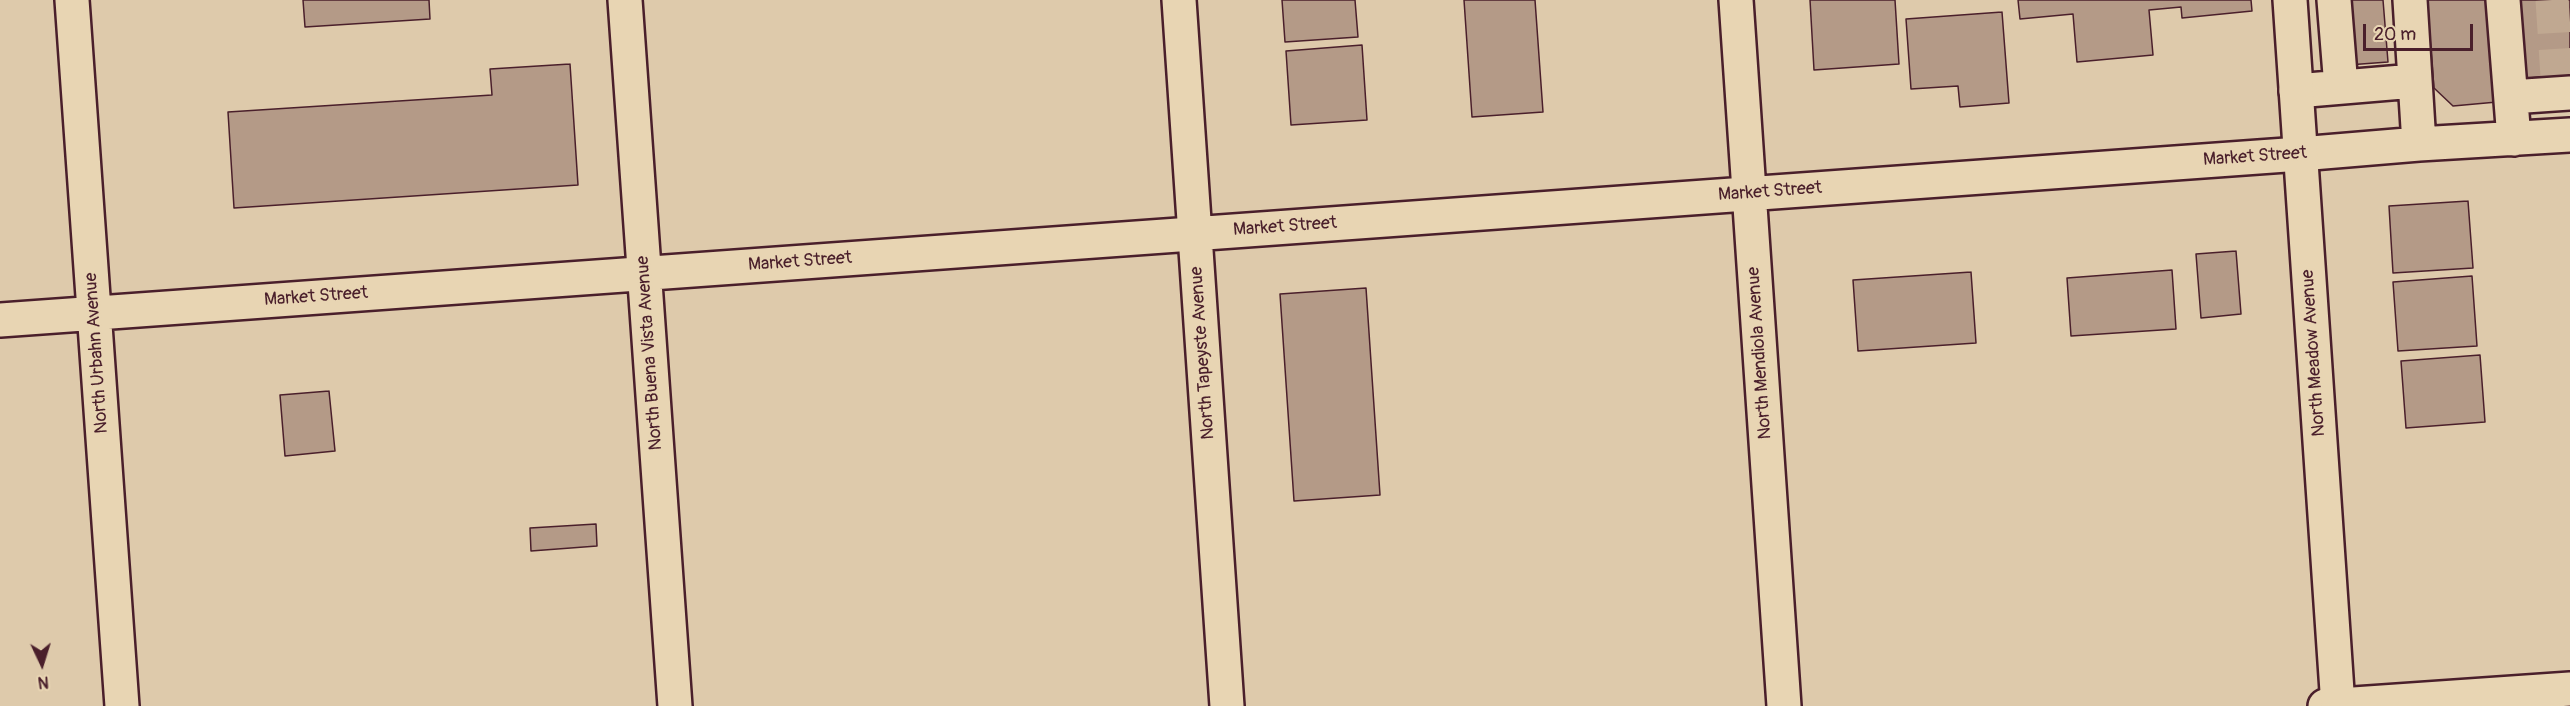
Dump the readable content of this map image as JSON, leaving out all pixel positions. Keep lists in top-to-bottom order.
{
  "streets": {
    "street": [
      "Market Street",
      "North Urbahn Avenue",
      "North Buena Vista Avenue",
      "North Tapeyste Avenue",
      "North Mendiola Avenue",
      "North Meadow Avenue"
    ]
  },
  "crossings": [
    ["Market Street", "North Urbahn Avenue"],
    ["Market Street", "North Buena Vista Avenue"],
    ["Market Street", "North Tapeyste Avenue"],
    ["Market Street", "North Mendiola Avenue"],
    ["Market Street", "North Meadow Avenue"]
  ],
  "scale_bar": "20 m",
  "north": "bottom"
}
